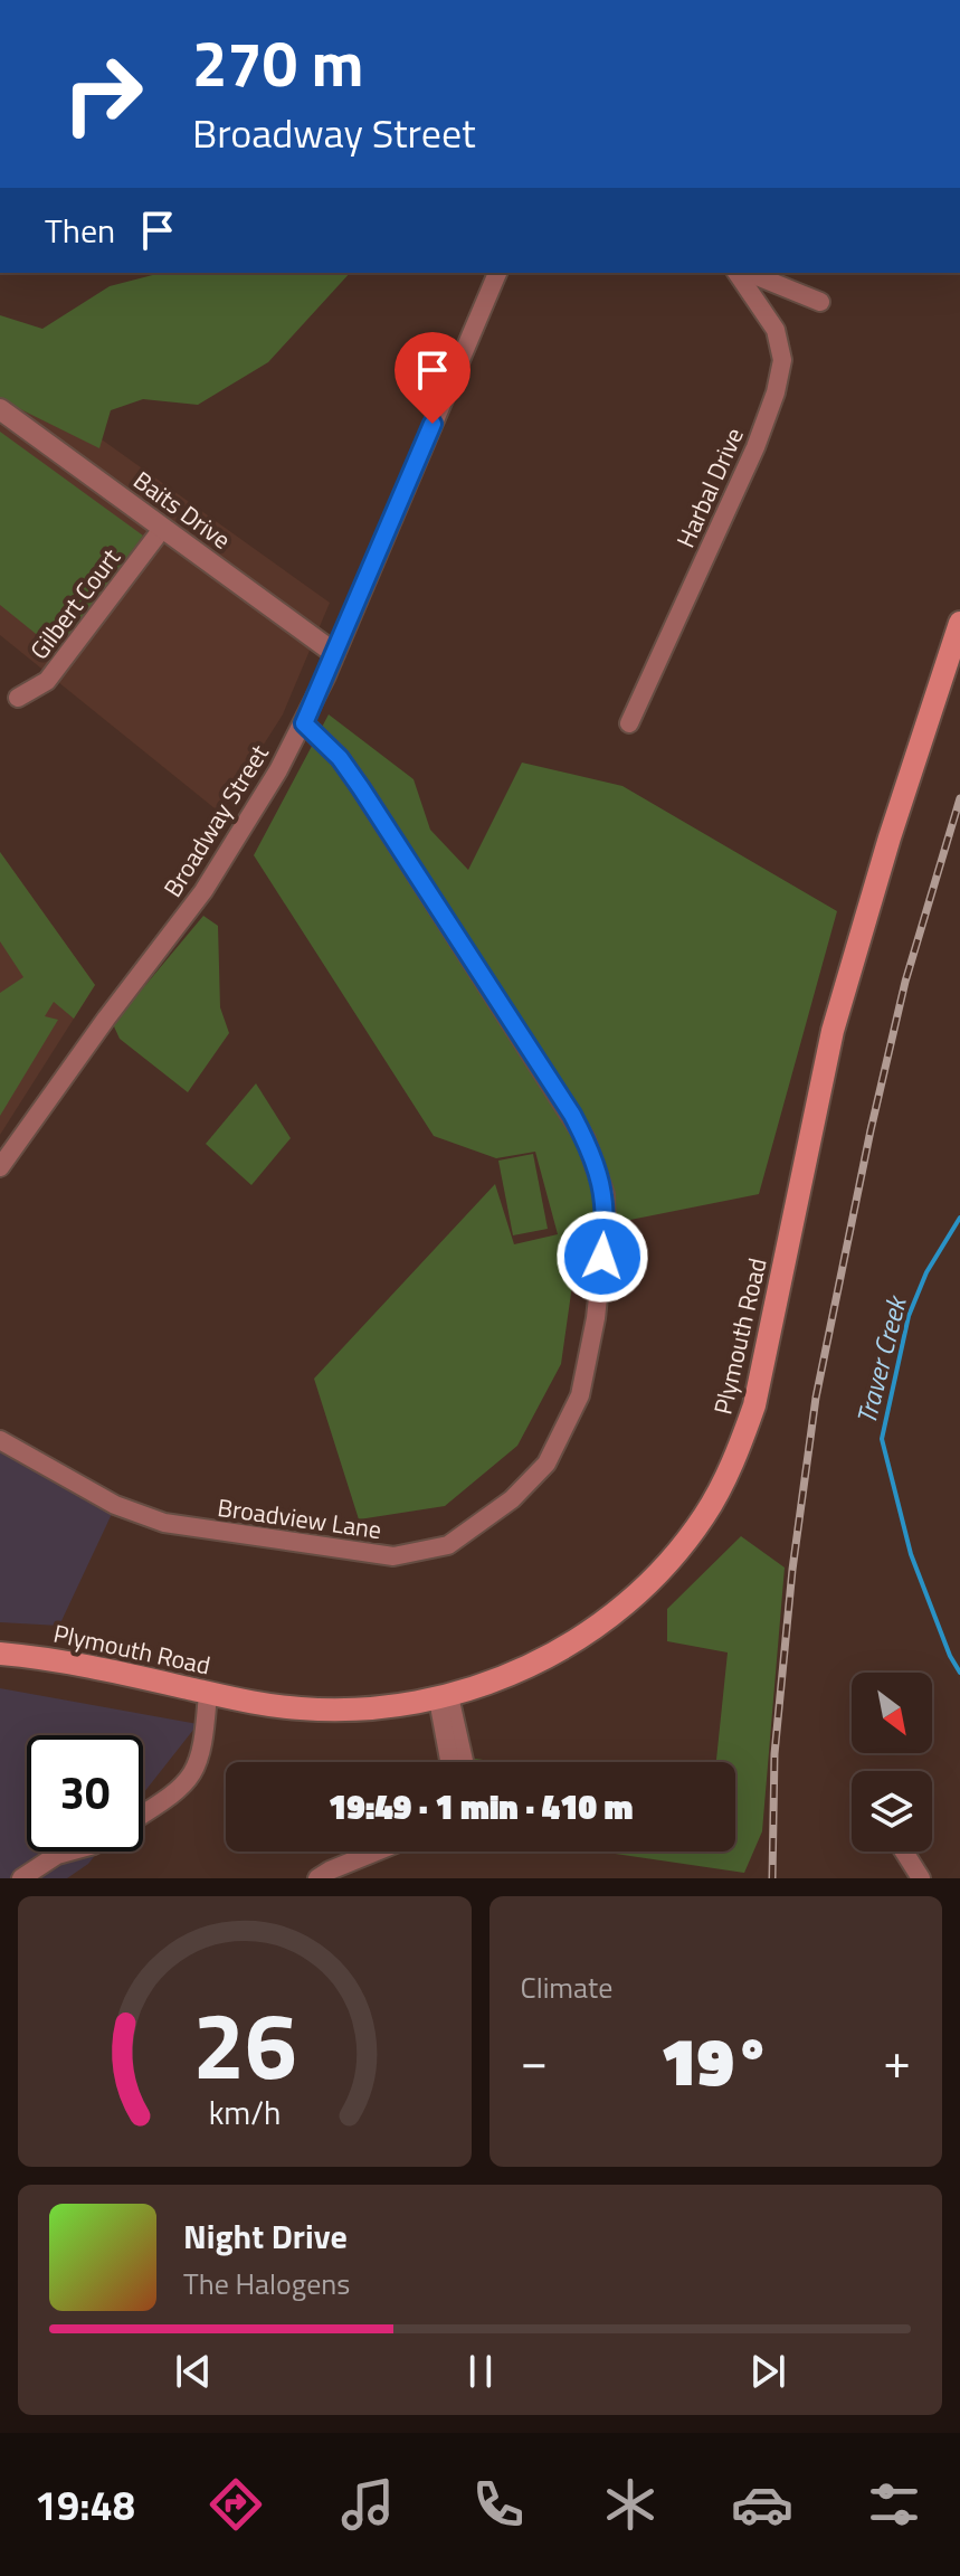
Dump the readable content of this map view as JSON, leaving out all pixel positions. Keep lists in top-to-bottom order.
{
  "streets": {
    "main road": ["Plymouth Road"],
    "street": [
      "Harbal Drive",
      "Baits Drive",
      "Gilbert Court",
      "Broadway Street",
      "Broadview Lane"
    ]
  },
  "crossings": [
    ["Baits Drive", "Gilbert Court"],
    ["Baits Drive", "Broadway Street"],
    ["Broadway Street", "Broadview Lane"]
  ],
  "water": ["Traver Creek"],
  "north": "bottom right",
  "page": {
    "turn": ["270 m", "Broadway Street"],
    "then": "Then",
    "limit": "30",
    "trip": "19:49 · 1 min · 410 m",
    "tile": "Climate",
    "heat": ["−", "19°", "+"],
    "song": ["Night Drive", "The Halogens"],
    "tabs": "19:48",
    "gauge": ["26", "km/h"]
  }
}
